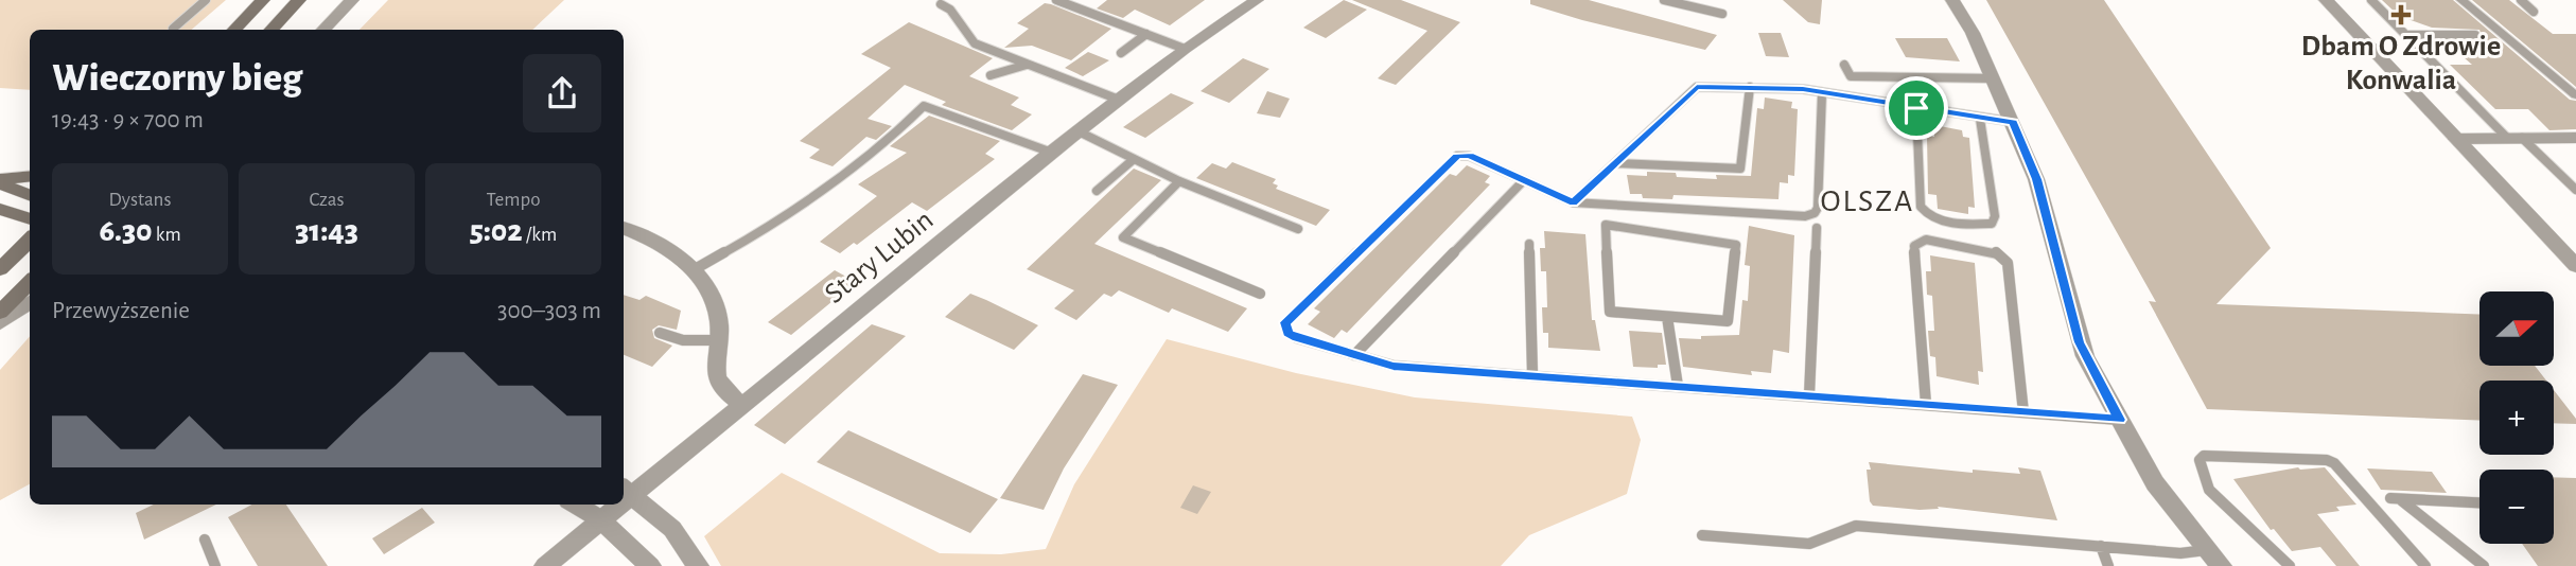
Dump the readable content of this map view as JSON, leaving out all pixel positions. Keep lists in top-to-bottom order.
{
  "streets": {
    "street": ["Stary Lubin"]
  },
  "districts": ["OLSZA"],
  "places": {
    "health": ["Dbam O Zdrowie Konwalia"]
  },
  "north": "right",
  "page": {
    "heading": ["Wieczorny bieg", "19:43 · 9 × 700 m"],
    "stats": [
      ["Dystans", "6.30 km"],
      ["Czas", "31:43"],
      ["Tempo", "5:02 /km"]
    ],
    "chart": ["Przewyższenie", "300–303 m"],
    "map_buttons": ["+", "−"]
  }
}
